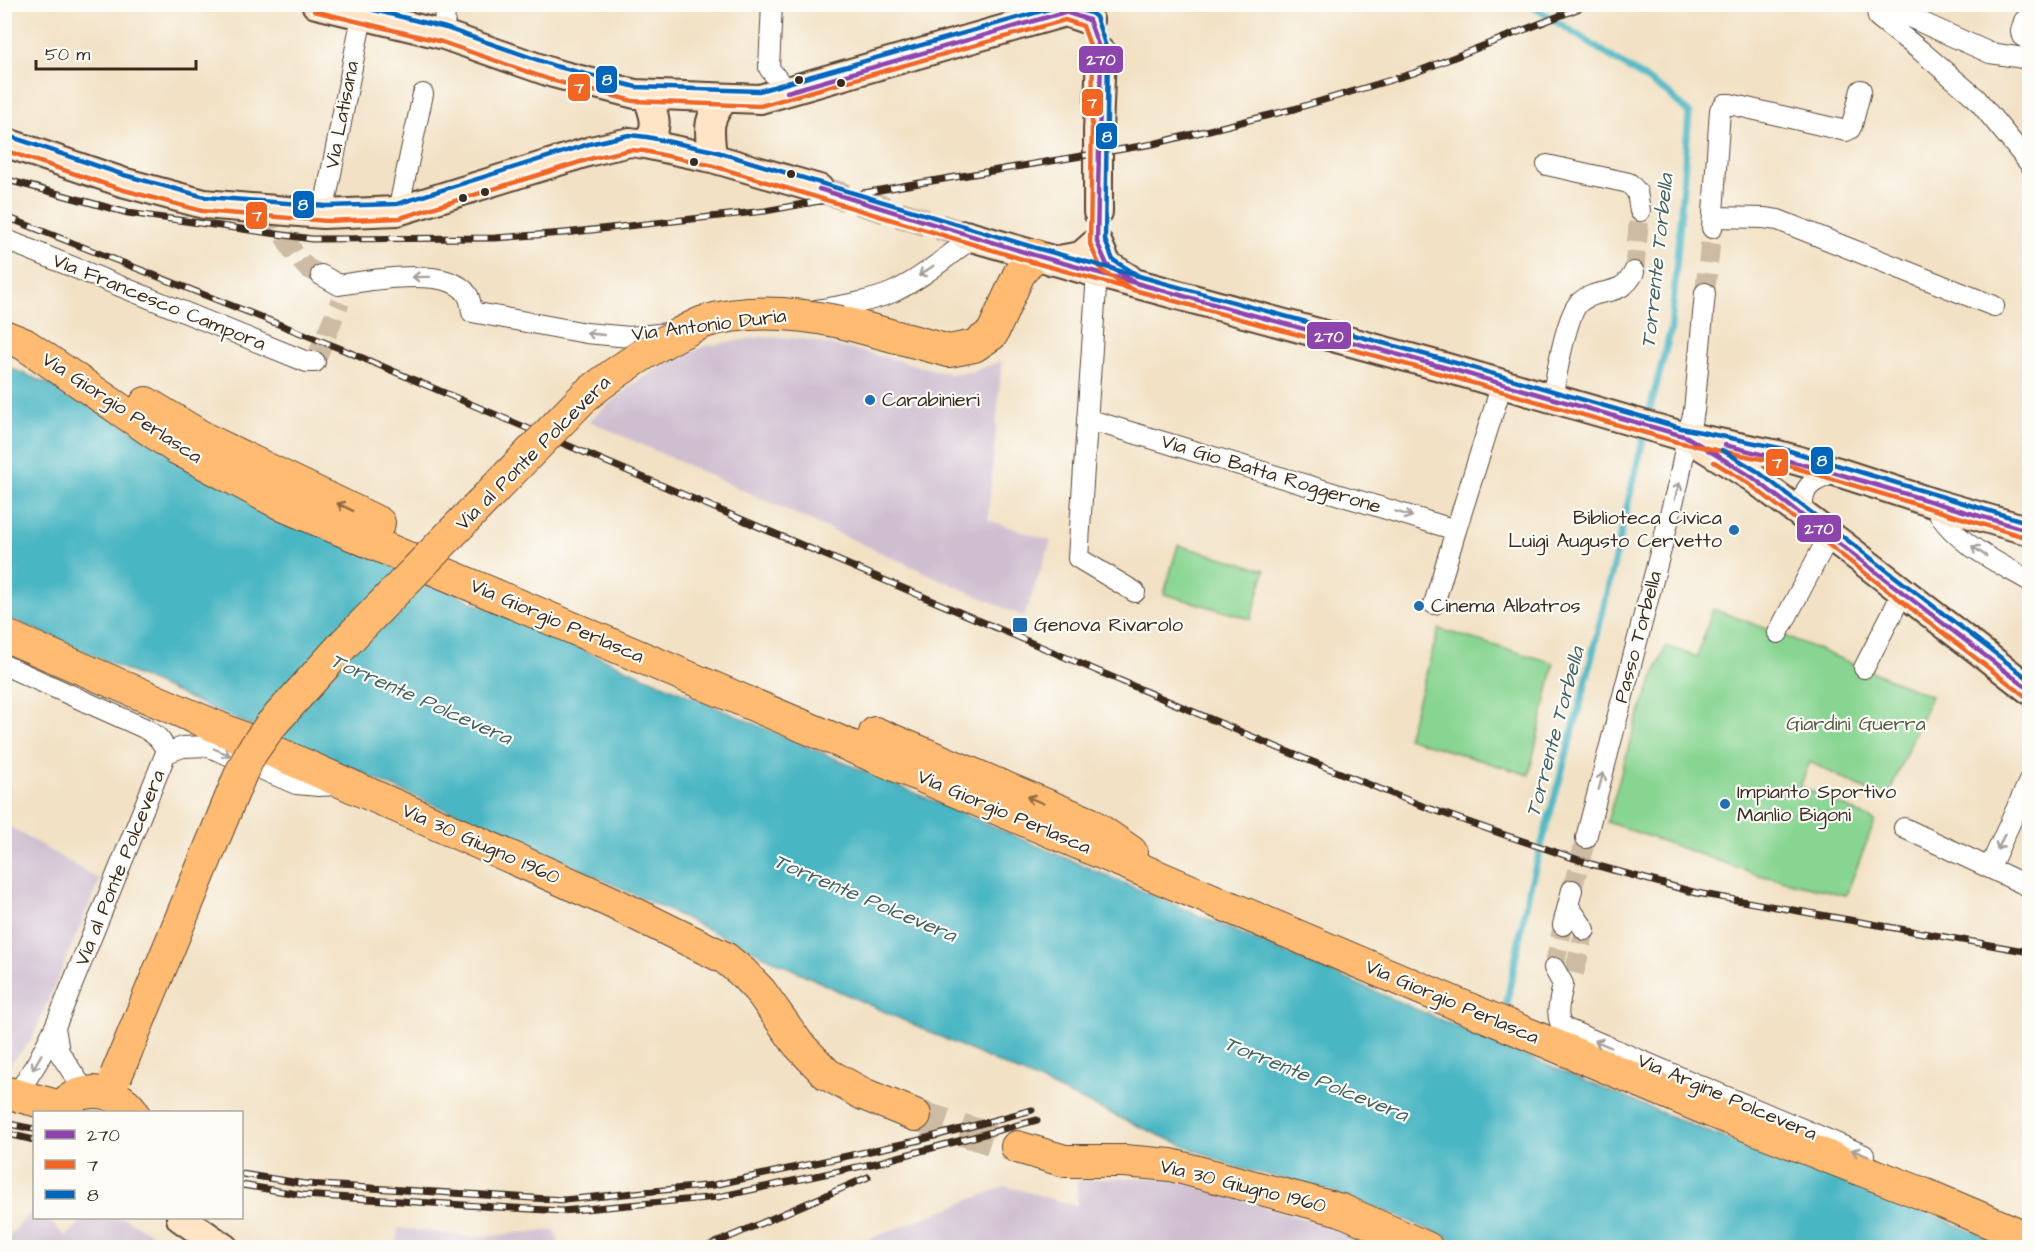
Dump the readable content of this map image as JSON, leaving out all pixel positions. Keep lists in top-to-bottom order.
{
  "streets": {
    "main road": ["Via Giorgio Perlasca", "Via al Ponte Polcevera", "Via 30 Giugno 1960"],
    "street": [
      "Via Latisana",
      "Via Francesco Campora",
      "Via Antonio Duria",
      "Via Gio Batta Roggerone",
      "Passo Torbella",
      "Via Argine Polcevera"
    ]
  },
  "crossings": [
    ["Via Giorgio Perlasca", "Via Argine Polcevera"],
    ["Via al Ponte Polcevera", "Via 30 Giugno 1960"]
  ],
  "one_way": [
    "Via Antonio Duria",
    "Via Gio Batta Roggerone",
    "Passo Torbella",
    "Via Argine Polcevera"
  ],
  "water": ["Torrente Torbella", "Torrente Polcevera"],
  "parks": ["Giardini Guerra"],
  "places": {
    "other": [
      "Carabinieri",
      "Biblioteca Civica Luigi Augusto Cervetto",
      "Cinema Albatros",
      "Impianto Sportivo Manlio Bigoni"
    ],
    "transit": ["Genova Rivarolo"]
  },
  "lines": ["transit line 8", "transit line 7", "transit line 270"],
  "legend": ["270", "7", "8"],
  "scale_bar": "50 m"
}
